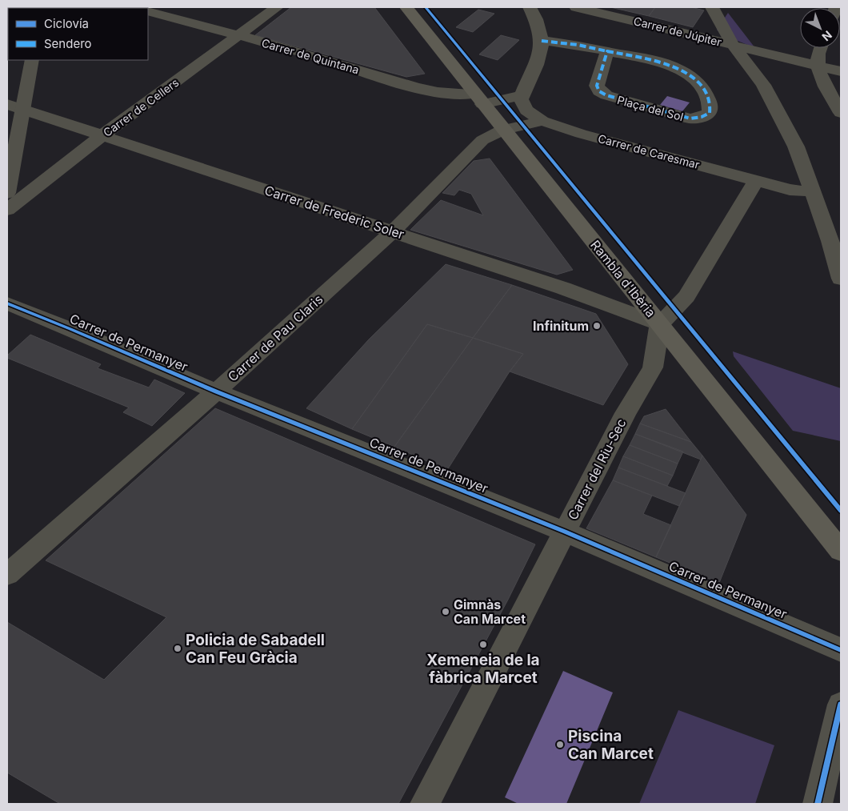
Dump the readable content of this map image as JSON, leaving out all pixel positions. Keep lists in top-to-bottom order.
{
  "streets": {
    "main road": ["Rambla d'Ibèria"],
    "street": [
      "Carrer de Júpiter",
      "Carrer de Quintana",
      "Carrer de Cellers",
      "Plaça del Sol",
      "Carrer de Caresmar",
      "Carrer de Frederic Soler",
      "Carrer de Pau Claris",
      "Carrer de Permanyer",
      "Carrer del Riu-Sec"
    ]
  },
  "crossings": [
    ["Carrer de Quintana", "Carrer de Cellers"],
    ["Carrer de Quintana", "Rambla d'Ibèria"],
    ["Carrer de Cellers", "Carrer de Frederic Soler"],
    ["Carrer de Caresmar", "Carrer de Pau Claris"],
    ["Carrer de Frederic Soler", "Rambla d'Ibèria"],
    ["Carrer de Frederic Soler", "Carrer de Pau Claris"],
    ["Carrer de Frederic Soler", "Carrer del Riu-Sec"],
    ["Rambla d'Ibèria", "Carrer de Pau Claris"],
    ["Rambla d'Ibèria", "Carrer del Riu-Sec"],
    ["Carrer de Pau Claris", "Carrer de Permanyer"],
    ["Carrer de Permanyer", "Carrer del Riu-Sec"]
  ],
  "places": [
    "Infinitum",
    "Gimnàs Can Marcet",
    "Xemeneia de la fàbrica Marcet",
    "Policia de Sabadell Can Feu Gràcia",
    "Piscina Can Marcet"
  ],
  "legend": ["Ciclovía", "Sendero"],
  "north": "bottom right"
}
